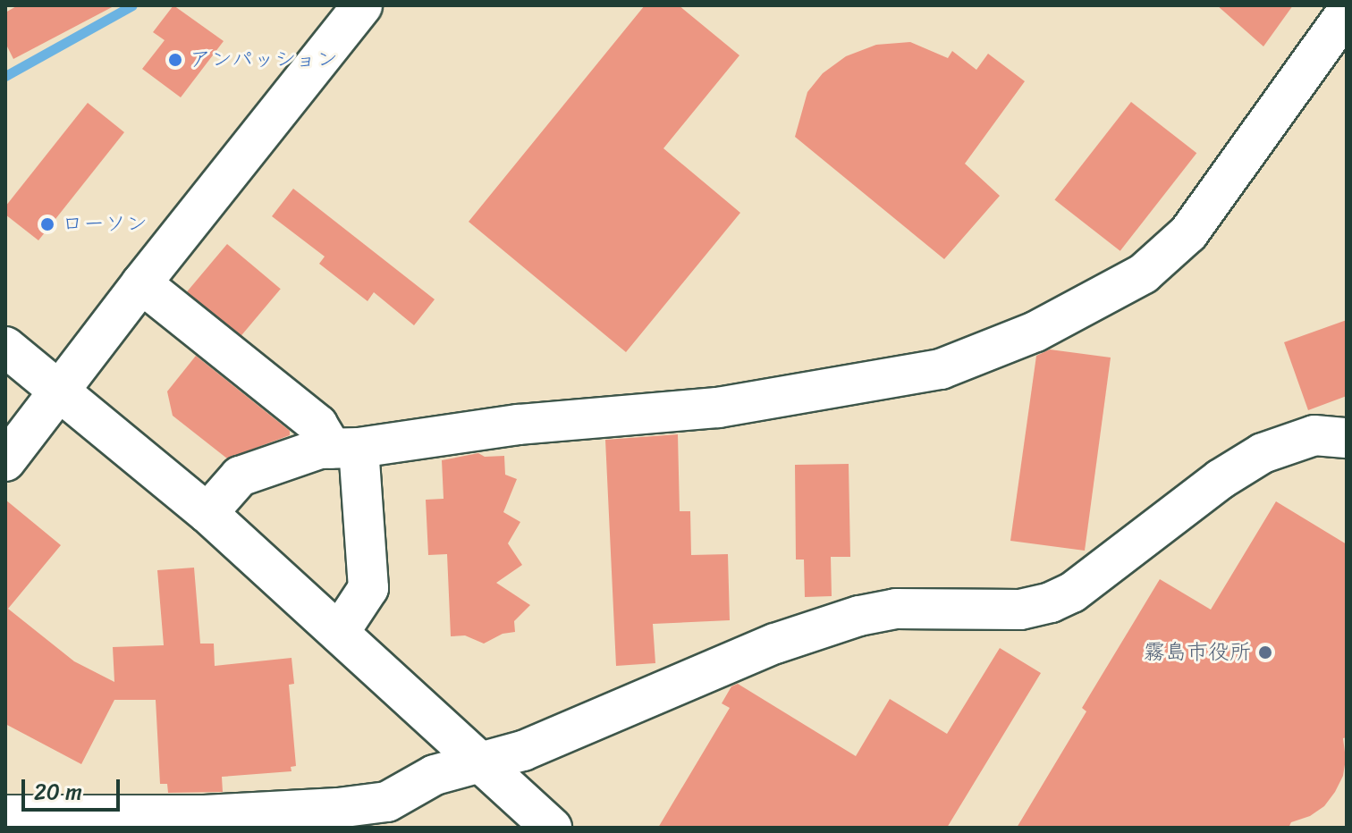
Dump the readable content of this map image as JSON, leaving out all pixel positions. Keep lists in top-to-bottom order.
{
  "places": ["アンパッション", "ローソン", "霧島市役所"],
  "scale_bar": "20 m"
}
